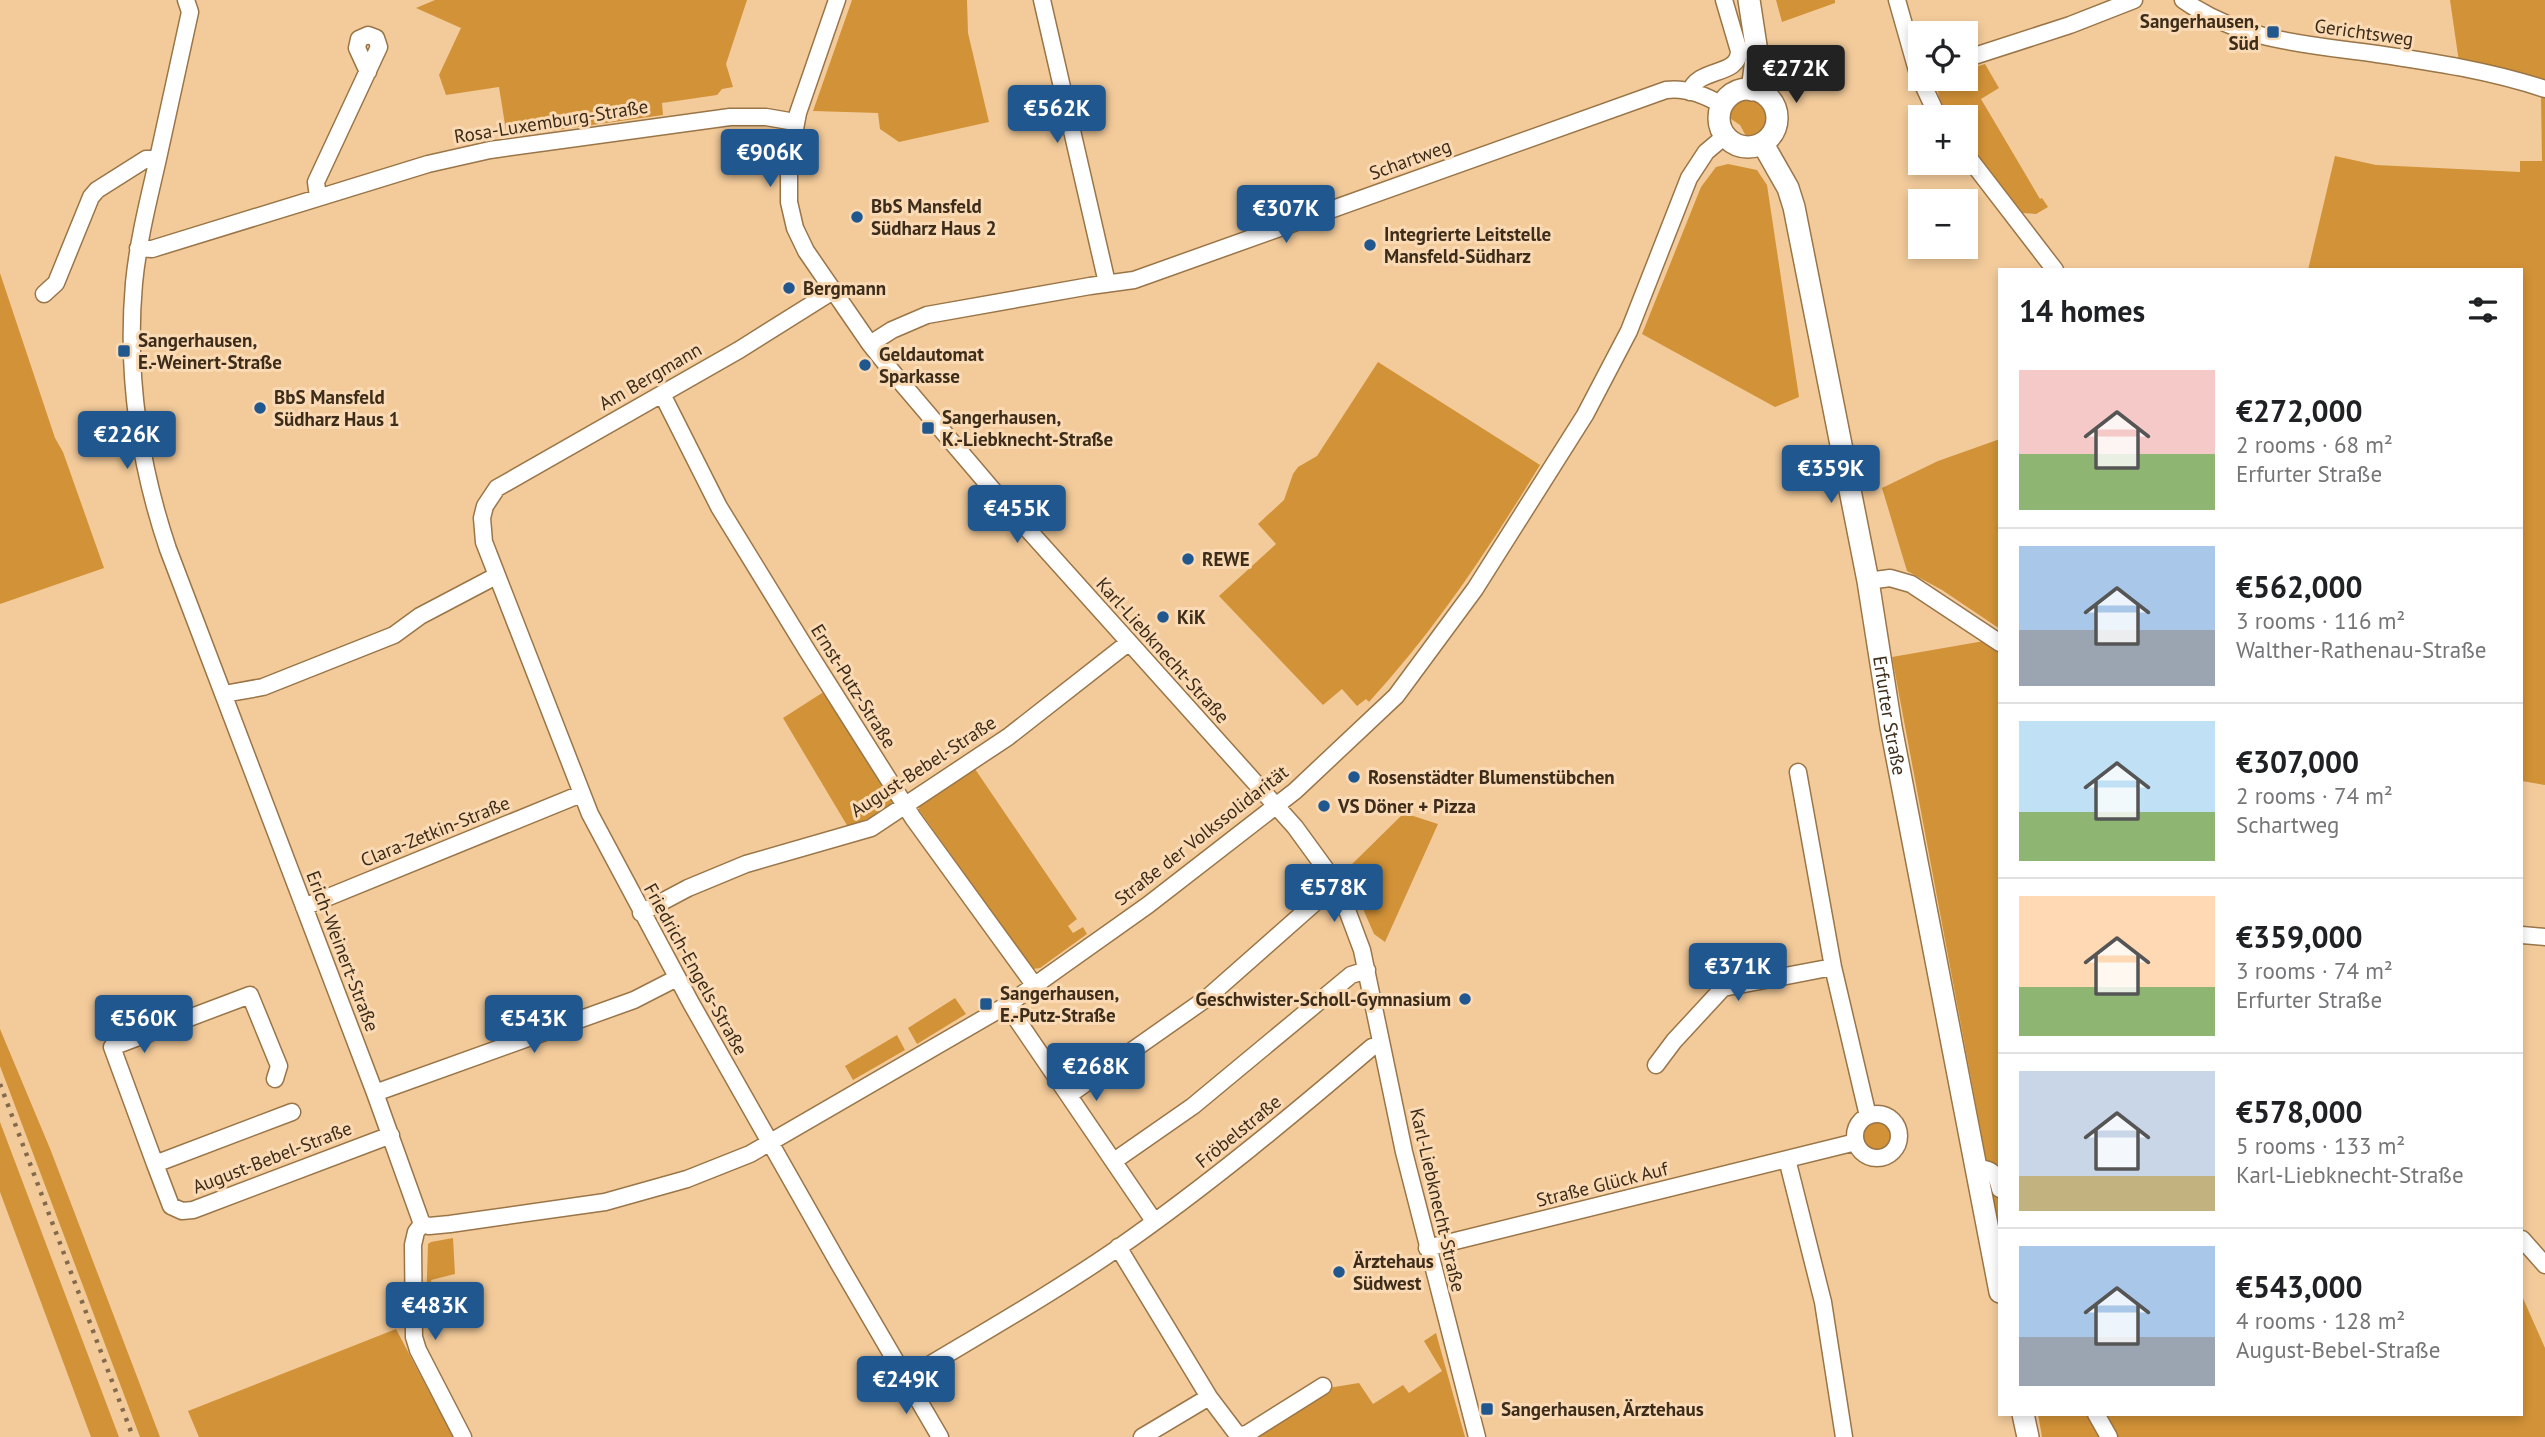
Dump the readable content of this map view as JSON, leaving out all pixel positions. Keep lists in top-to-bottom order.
{
  "streets": {
    "main road": ["Erfurter Straße"],
    "street": [
      "Gerichtsweg",
      "Rosa-Luxemburg-Straße",
      "Schartweg",
      "Am Bergmann",
      "Karl-Liebknecht-Straße",
      "Ernst-Putz-Straße",
      "August-Bebel-Straße",
      "Clara-Zetkin-Straße",
      "Straße der Volkssolidarität",
      "Erich-Weinert-Straße",
      "Friedrich-Engels-Straße",
      "Fröbelstraße",
      "Straße Glück Auf"
    ]
  },
  "crossings": [
    ["Rosa-Luxemburg-Straße", "Karl-Liebknecht-Straße"],
    ["Rosa-Luxemburg-Straße", "Erich-Weinert-Straße"],
    ["Schartweg", "Karl-Liebknecht-Straße"],
    ["Schartweg", "Erfurter Straße"],
    ["Schartweg", "Straße der Volkssolidarität"],
    ["Am Bergmann", "Karl-Liebknecht-Straße"],
    ["Am Bergmann", "Ernst-Putz-Straße"],
    ["Am Bergmann", "Friedrich-Engels-Straße"],
    ["Karl-Liebknecht-Straße", "August-Bebel-Straße"],
    ["Karl-Liebknecht-Straße", "Straße der Volkssolidarität"],
    ["Karl-Liebknecht-Straße", "Fröbelstraße"],
    ["Karl-Liebknecht-Straße", "Straße Glück Auf"],
    ["Ernst-Putz-Straße", "August-Bebel-Straße"],
    ["Ernst-Putz-Straße", "Straße der Volkssolidarität"],
    ["Erfurter Straße", "Straße der Volkssolidarität"],
    ["August-Bebel-Straße", "Erich-Weinert-Straße"],
    ["August-Bebel-Straße", "Friedrich-Engels-Straße"],
    ["Clara-Zetkin-Straße", "Erich-Weinert-Straße"],
    ["Clara-Zetkin-Straße", "Friedrich-Engels-Straße"],
    ["Straße der Volkssolidarität", "Erich-Weinert-Straße"],
    ["Straße der Volkssolidarität", "Friedrich-Engels-Straße"],
    ["Friedrich-Engels-Straße", "Fröbelstraße"]
  ],
  "places": {
    "transit": [
      "Sangerhausen, Süd",
      "Sangerhausen, E.-Weinert-Straße",
      "Sangerhausen, K.-Liebknecht-Straße",
      "Sangerhausen, E.-Putz-Straße",
      "Sangerhausen, Ärztehaus"
    ],
    "other": [
      "BbS Mansfeld Südharz Haus 2",
      "Integrierte Leitstelle Mansfeld-Südharz",
      "Bergmann",
      "Geldautomat Sparkasse",
      "BbS Mansfeld Südharz Haus 1",
      "REWE",
      "KiK",
      "Rosenstädter Blumenstübchen",
      "VS Döner + Pizza",
      "Geschwister-Scholl-Gymnasium",
      "Ärztehaus Südwest"
    ]
  },
  "page": {
    "map_buttons": ["+", "−"],
    "price": [
      "€272K",
      "€562K",
      "€906K",
      "€307K",
      "€226K",
      "€359K",
      "€455K",
      "€578K",
      "€371K",
      "€560K",
      "€543K",
      "€268K",
      "€483K",
      "€249K"
    ],
    "heading": "14 homes",
    "list": [
      {
        "name": "€272,000",
        "note": "2 rooms · 68 m² · Erfurter Straße"
      },
      {
        "name": "€562,000",
        "note": "3 rooms · 116 m² · Walther-Rathenau-Straße"
      },
      {
        "name": "€307,000",
        "note": "2 rooms · 74 m² · Schartweg"
      },
      {
        "name": "€359,000",
        "note": "3 rooms · 74 m² · Erfurter Straße"
      },
      {
        "name": "€578,000",
        "note": "5 rooms · 133 m² · Karl-Liebknecht-Straße"
      },
      {
        "name": "€543,000",
        "note": "4 rooms · 128 m² · August-Bebel-Straße"
      }
    ]
  }
}
